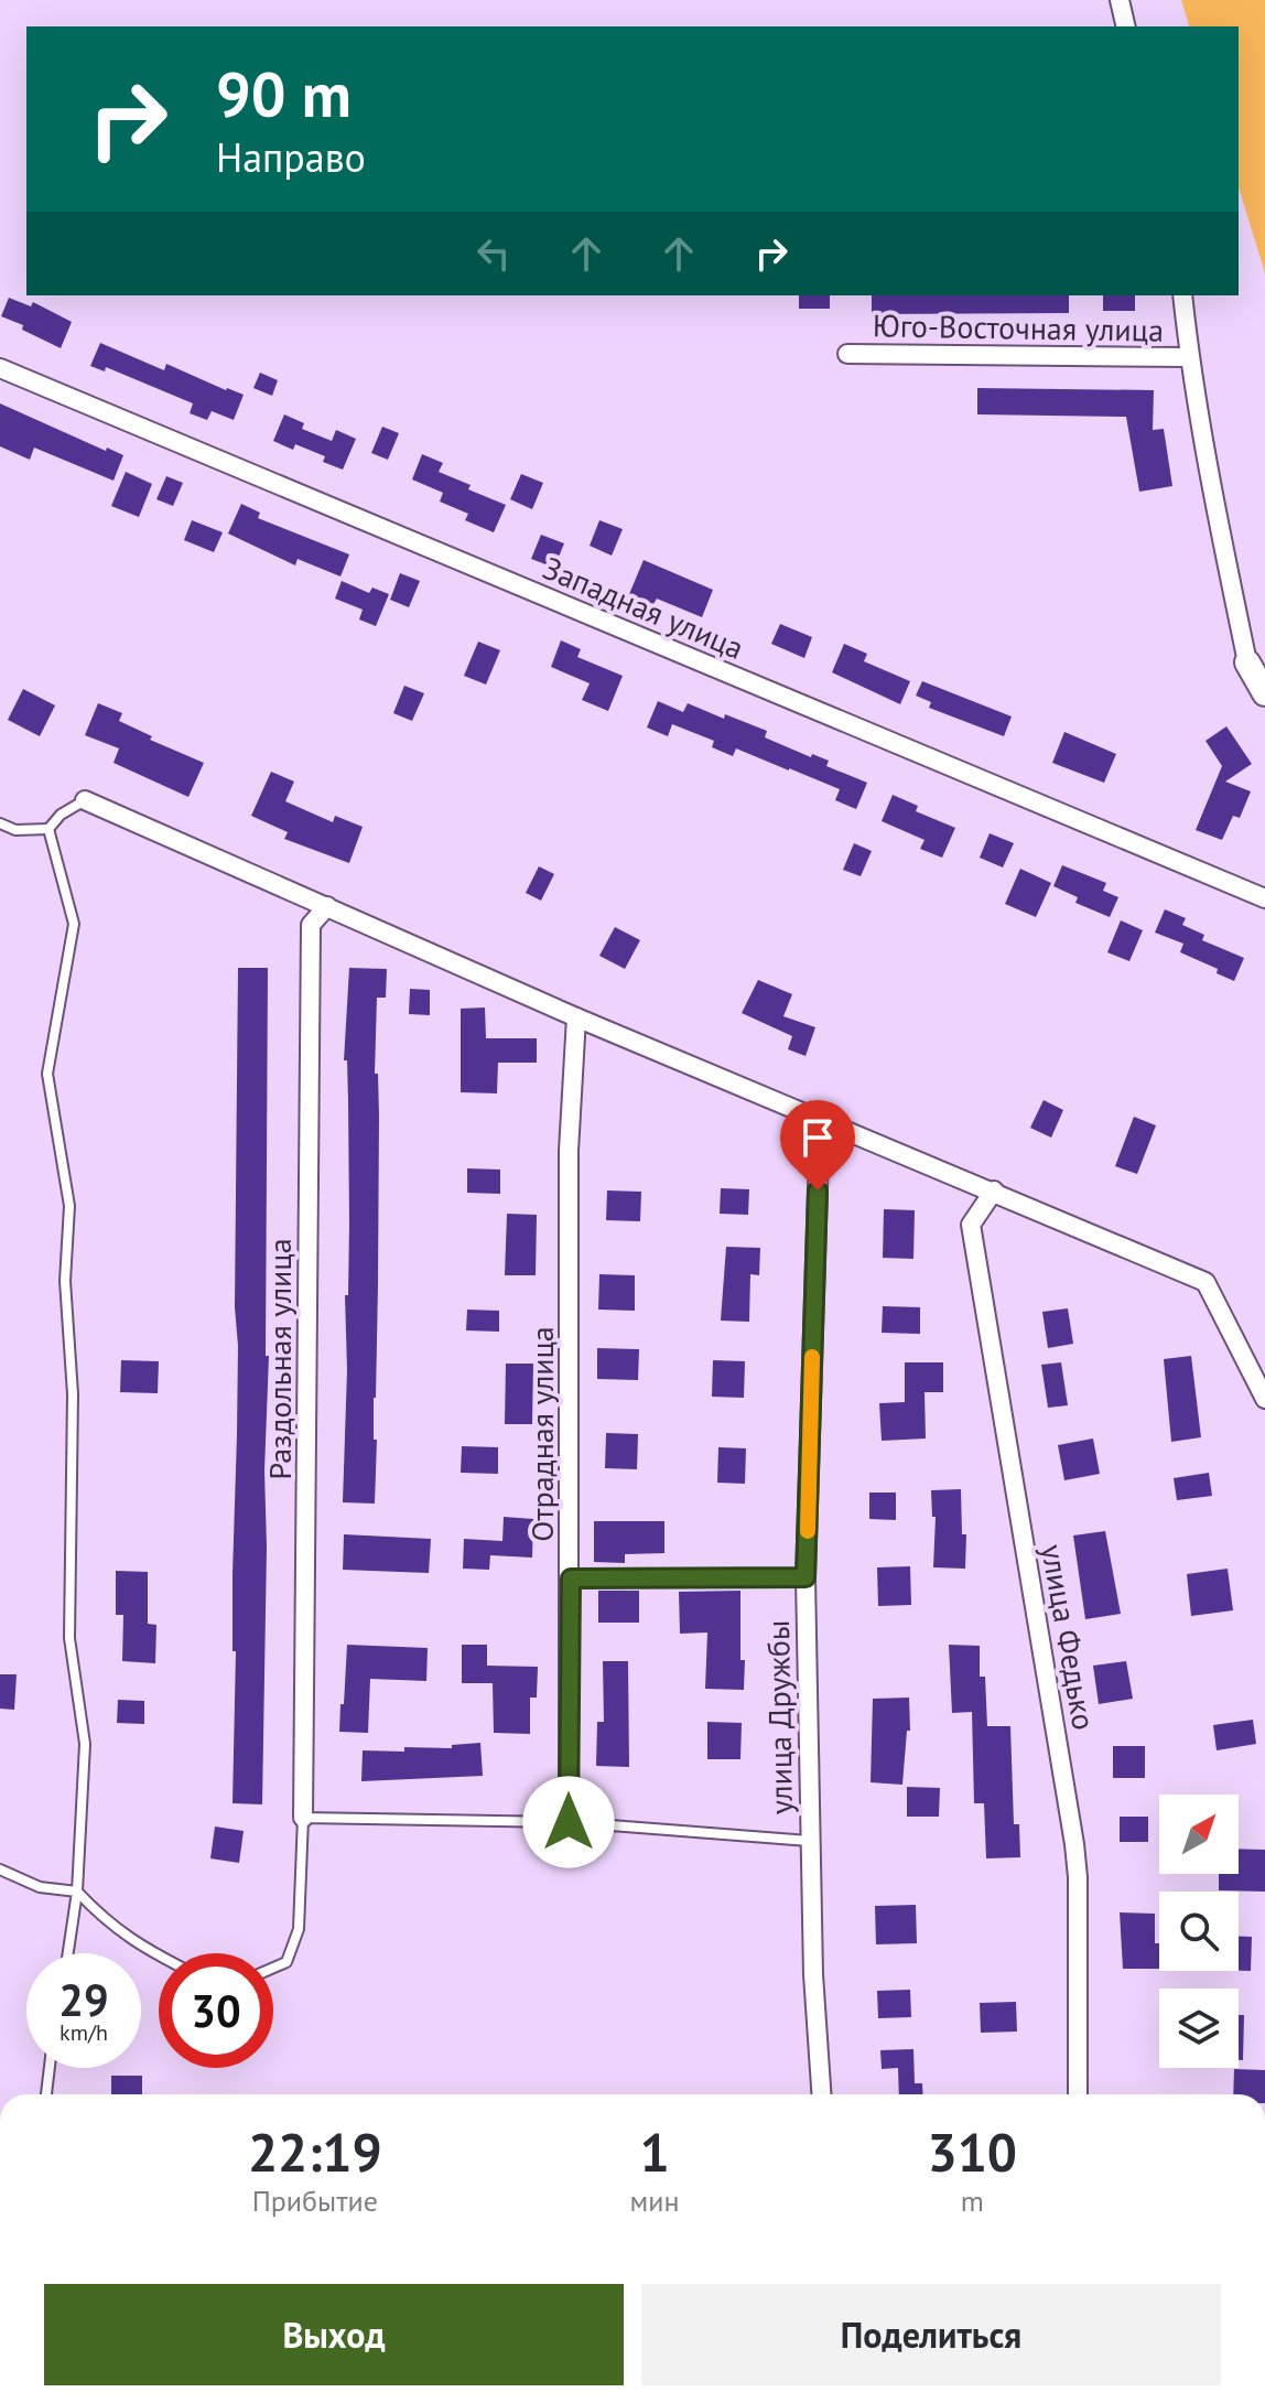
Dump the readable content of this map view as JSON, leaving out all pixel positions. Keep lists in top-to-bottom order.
{
  "streets": {
    "street": [
      "Юго-Восточная улица",
      "Западная улица",
      "Раздольная улица",
      "Отрадная улица",
      "улица Федько",
      "улица Дружбы"
    ]
  },
  "north": "top right",
  "page": {
    "turn": ["90 m", "Направо"],
    "speed": "29 km/h",
    "limit": "30",
    "eta": [
      "22:19",
      "Прибытие",
      "1",
      "мин",
      "310",
      "m"
    ],
    "buttons": ["Выход", "Поделиться"]
  }
}
